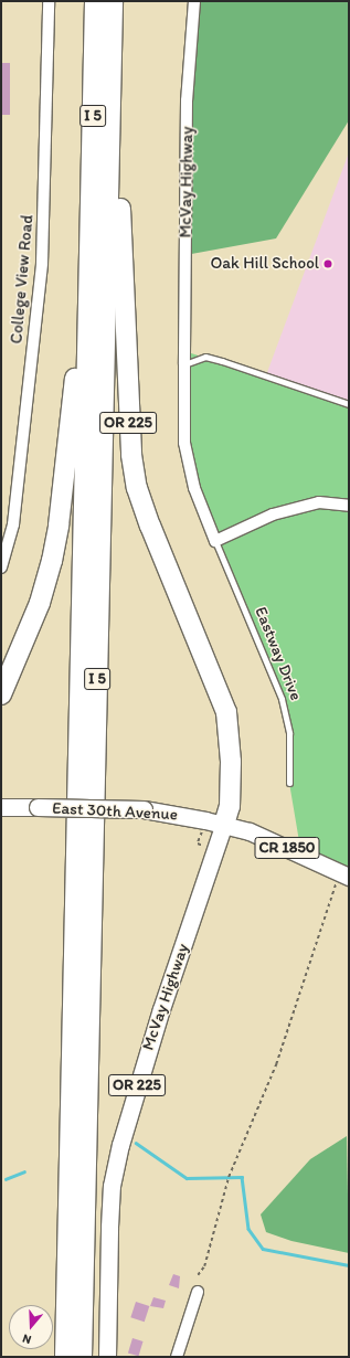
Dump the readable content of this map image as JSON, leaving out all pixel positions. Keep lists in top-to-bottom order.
{
  "streets": {
    "highway": ["I 5", "OR 225"],
    "main road": ["McVay Highway", "East 30th Avenue", "CR 1850"],
    "street": ["College View Road", "Eastway Drive"]
  },
  "crossings": [
    ["I 5", "OR 225"],
    ["McVay Highway", "OR 225"],
    ["McVay Highway", "Eastway Drive"],
    ["McVay Highway", "East 30th Avenue"],
    ["OR 225", "East 30th Avenue"]
  ],
  "places": ["Oak Hill School"],
  "north": "bottom"
}
